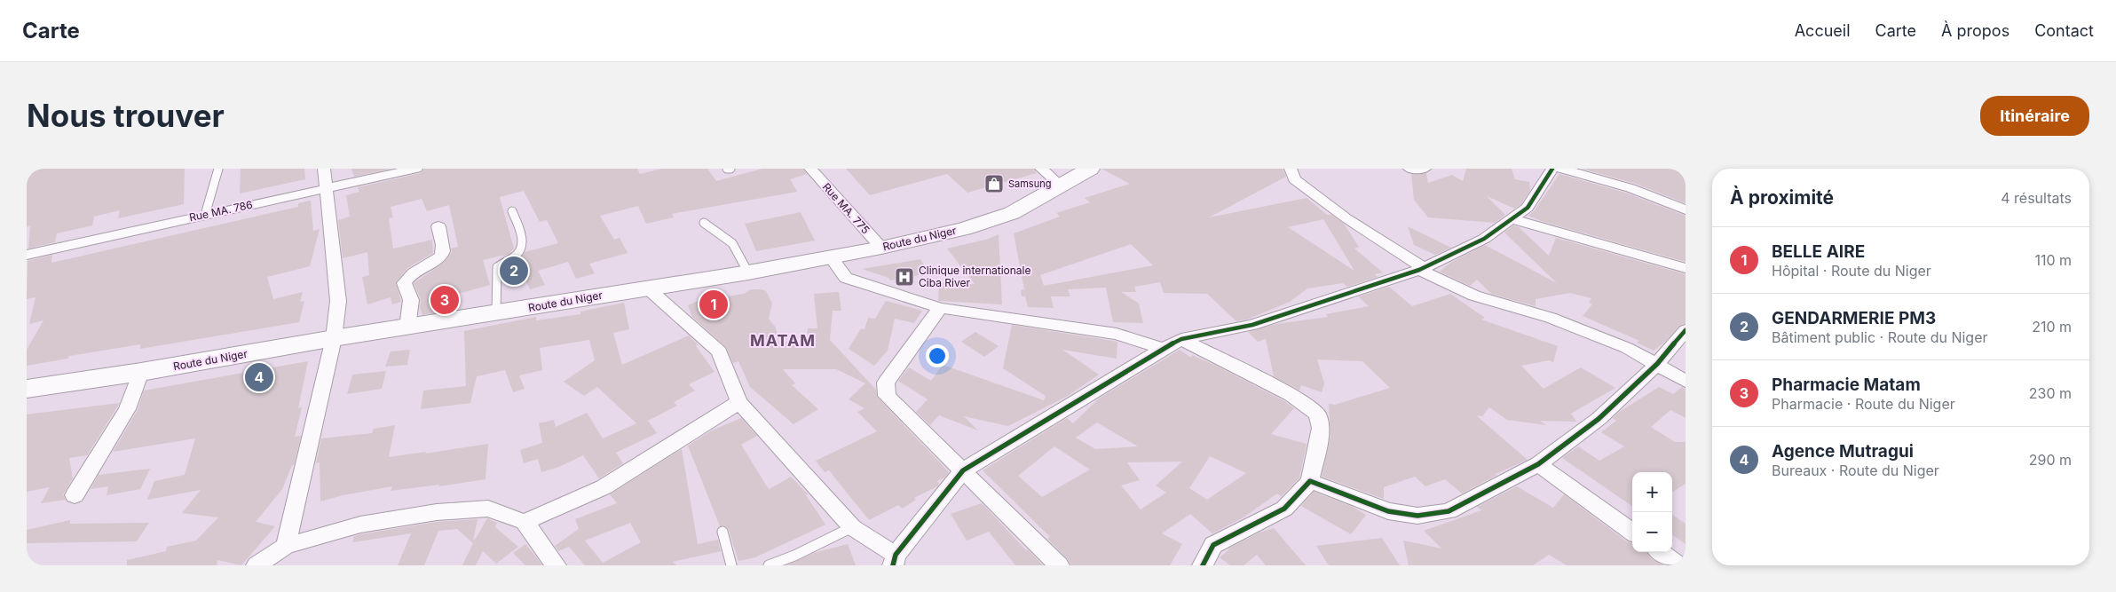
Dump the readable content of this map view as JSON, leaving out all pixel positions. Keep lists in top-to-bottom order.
{
  "streets": {
    "main road": ["Route du Niger"],
    "street": ["Rue MA. 775", "Rue MA. 786"]
  },
  "crossings": [
    ["Rue MA. 775", "Route du Niger"]
  ],
  "districts": ["MATAM"],
  "places": {
    "shop": ["Samsung"],
    "hospital": ["Clinique internationale Ciba River"]
  },
  "page": {
    "header": "Carte",
    "nav": [
      "Accueil",
      "Carte",
      "À propos",
      "Contact"
    ],
    "buttons": "Itinéraire",
    "title": "Nous trouver",
    "heading": ["À proximité", "4 résultats"],
    "list": [
      {
        "mark": "1",
        "name": "BELLE AIRE",
        "note": "Hôpital · Route du Niger",
        "value": "110 m"
      },
      {
        "mark": "2",
        "name": "GENDARMERIE PM3",
        "note": "Bâtiment public · Route du Niger",
        "value": "210 m"
      },
      {
        "mark": "3",
        "name": "Pharmacie Matam",
        "note": "Pharmacie · Route du Niger",
        "value": "230 m"
      },
      {
        "mark": "4",
        "name": "Agence Mutragui",
        "note": "Bureaux · Route du Niger",
        "value": "290 m"
      }
    ],
    "pins": [
      "2",
      "3",
      "1",
      "4"
    ],
    "map_buttons": ["+", "−"]
  }
}
